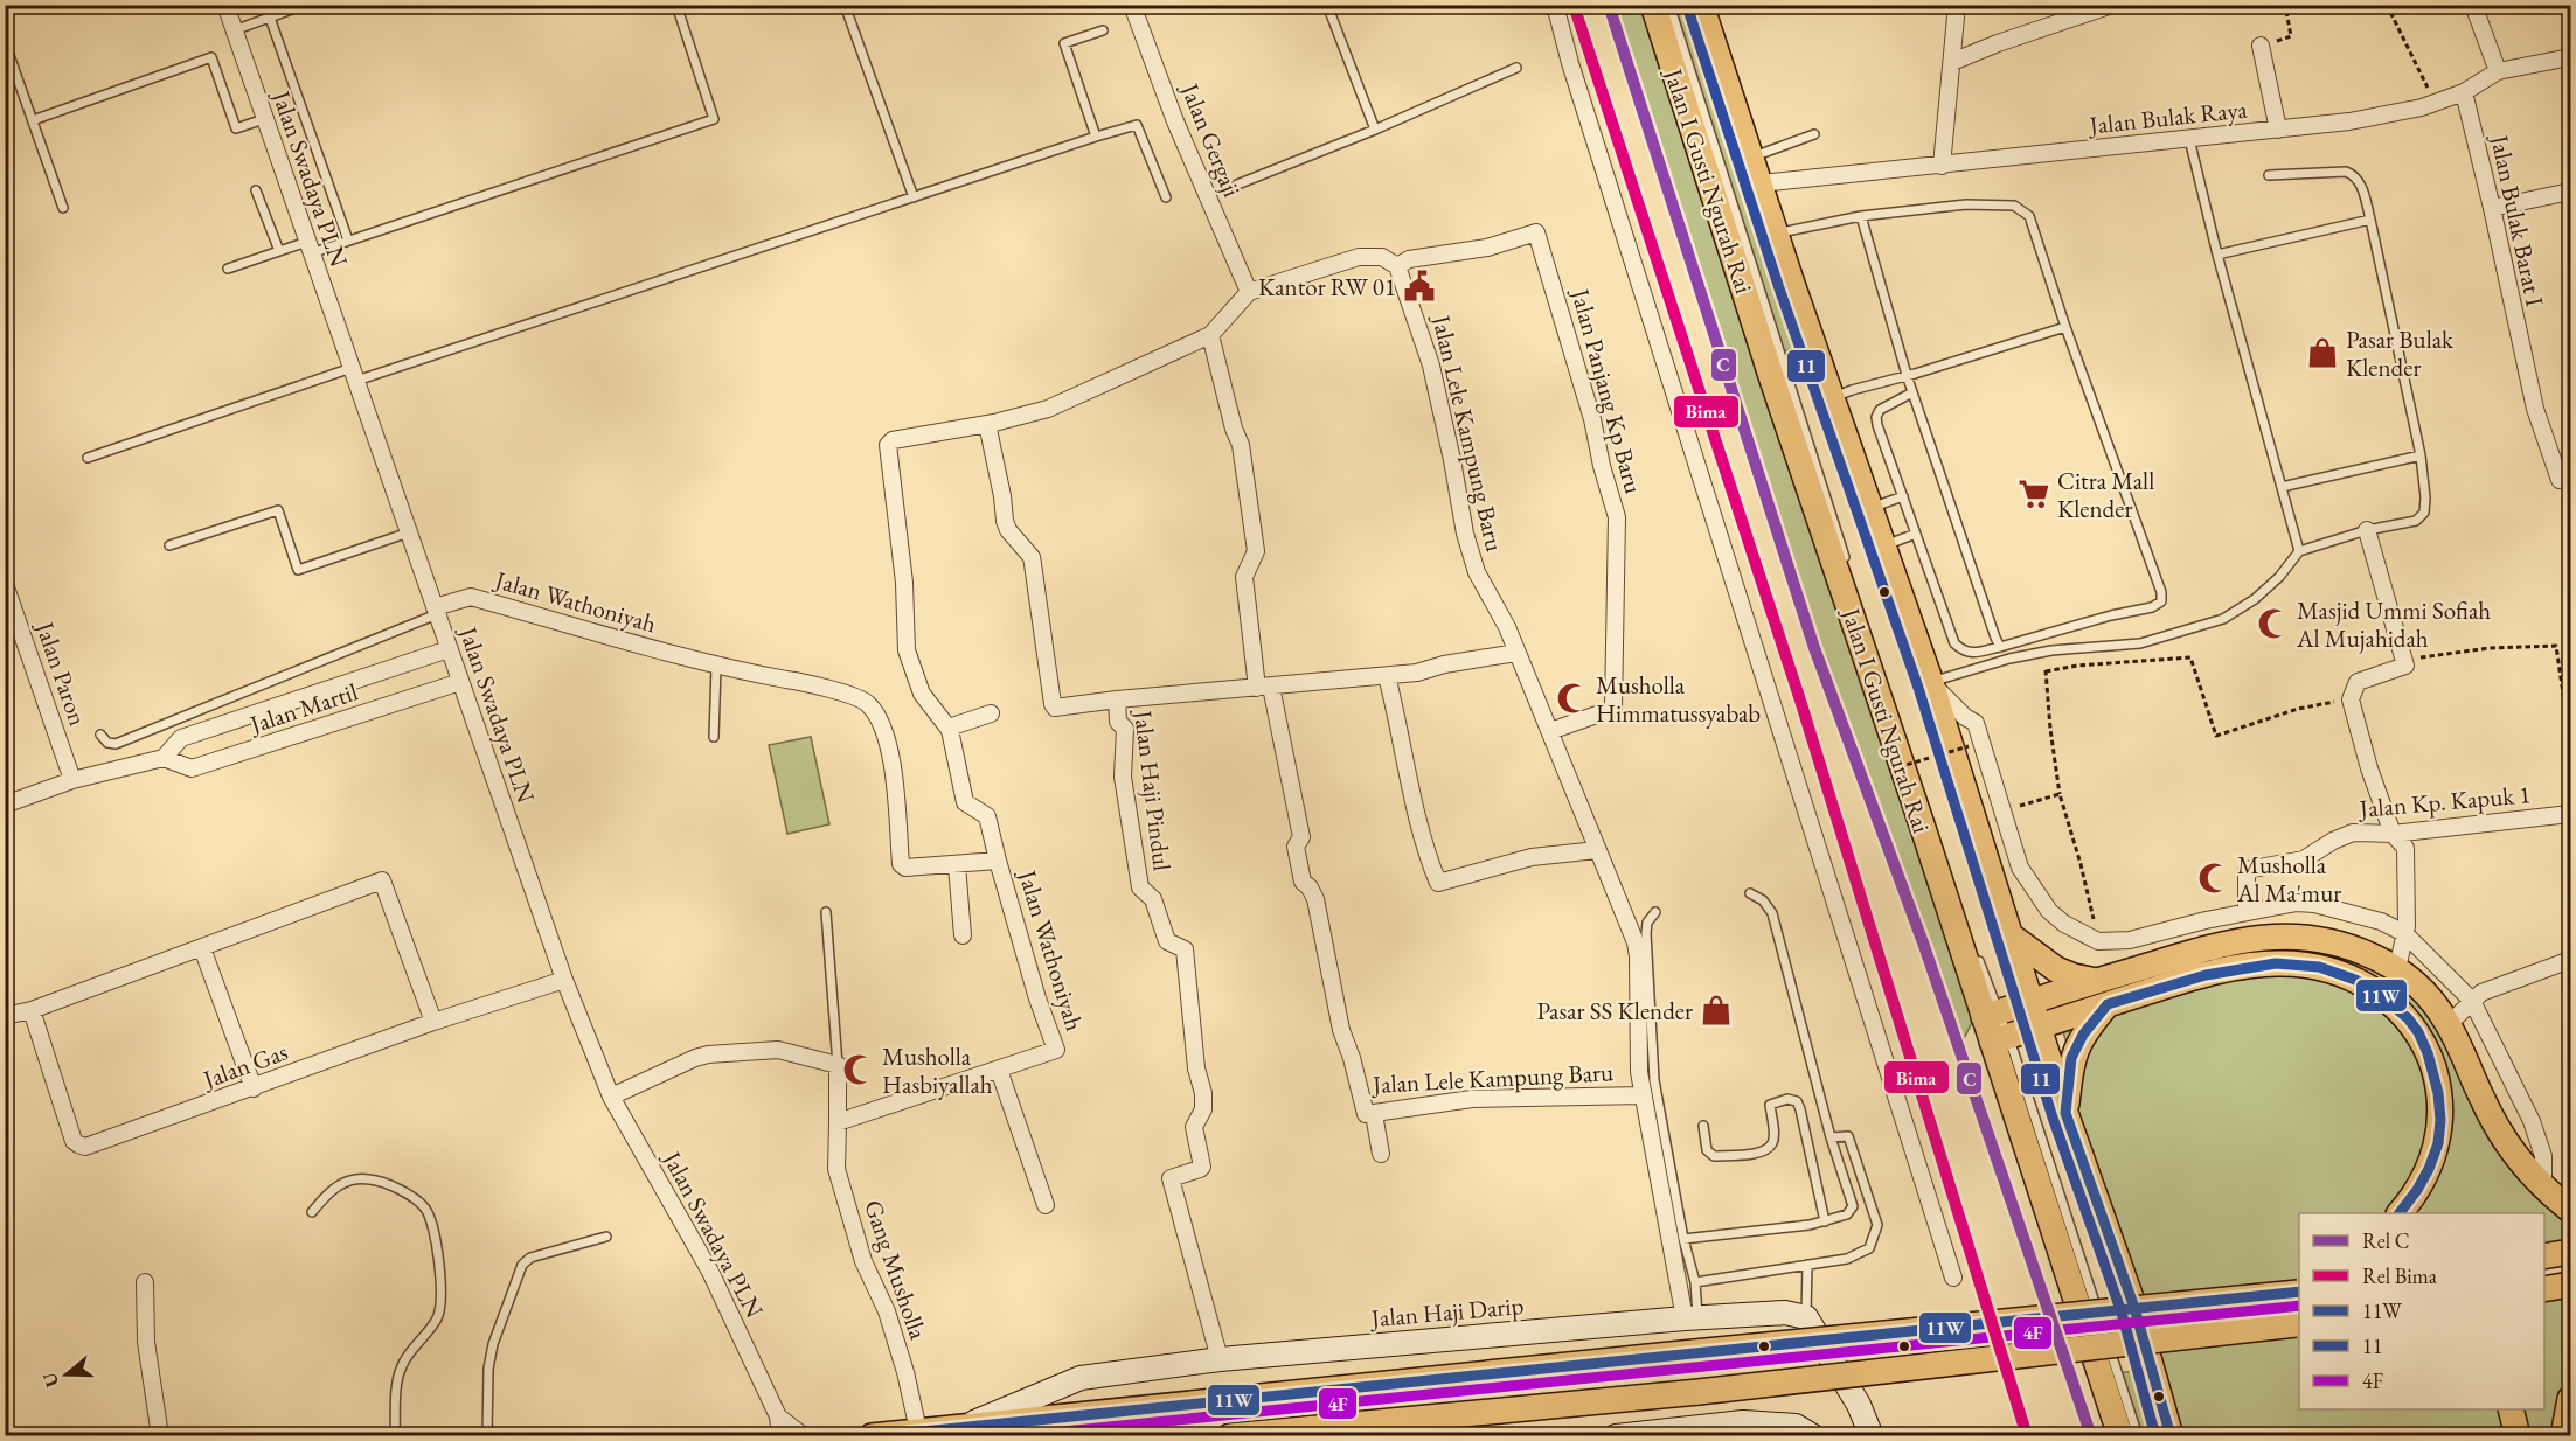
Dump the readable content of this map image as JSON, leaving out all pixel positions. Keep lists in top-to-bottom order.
{
  "streets": {
    "main road": ["Jalan I Gusti Ngurah Rai", "Jalan Haji Darip"],
    "street": [
      "Jalan Bulak Raya",
      "Jalan Gergaji",
      "Jalan Swadaya PLN",
      "Jalan Bulak Barat I",
      "Jalan Panjang Kp Baru",
      "Jalan Lele Kampung Baru",
      "Jalan Wathoniyah",
      "Jalan Paron",
      "Jalan Martil",
      "Jalan Haji Pindul",
      "Jalan Kp. Kapuk 1",
      "Jalan Gas",
      "Gang Musholla"
    ]
  },
  "crossings": [
    ["Jalan Bulak Raya", "Jalan I Gusti Ngurah Rai"],
    ["Jalan Bulak Raya", "Jalan Bulak Barat I"],
    ["Jalan Swadaya PLN", "Jalan Wathoniyah"],
    ["Jalan Swadaya PLN", "Jalan Martil"],
    ["Jalan Swadaya PLN", "Jalan Gas"],
    ["Jalan Panjang Kp Baru", "Jalan Lele Kampung Baru"],
    ["Jalan Lele Kampung Baru", "Jalan Haji Darip"],
    ["Jalan Wathoniyah", "Gang Musholla"],
    ["Jalan Paron", "Jalan Martil"],
    ["Jalan Haji Pindul", "Jalan Haji Darip"]
  ],
  "places": {
    "public building": ["Kantor RW 01"],
    "shop": ["Pasar Bulak Klender", "Pasar SS Klender"],
    "supermarket": ["Citra Mall Klender"],
    "mosque": [
      "Masjid Ummi Sofiah Al Mujahidah",
      "Musholla Himmatussyabab",
      "Musholla Al Ma'mur",
      "Musholla Hasbiyallah"
    ]
  },
  "lines": [
    "rail line C",
    "rail line Bima",
    "transit line 11",
    "transit line 11W",
    "transit line 4F"
  ],
  "legend": [
    "Rel C",
    "Rel Bima",
    "11W",
    "11",
    "4F"
  ],
  "north": "left"
}
